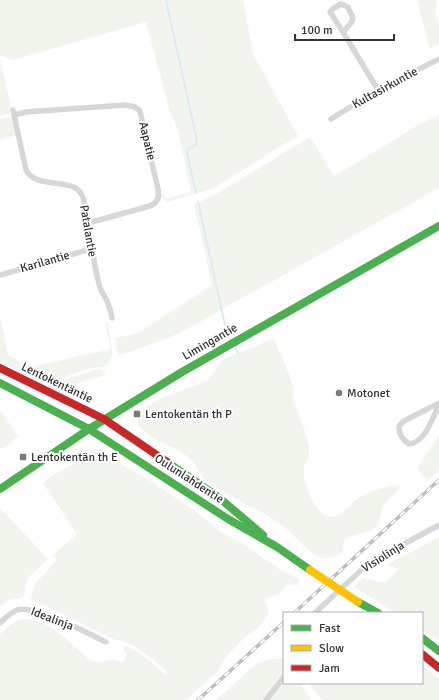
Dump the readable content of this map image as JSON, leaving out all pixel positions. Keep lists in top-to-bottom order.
{
  "streets": {
    "main road": ["Limingantie", "Lentokentäntie", "Oulunlahdentie"],
    "street": [
      "Kultasirkuntie",
      "Aapatie",
      "Patalantie",
      "Karilantie",
      "Visiolinja",
      "Idealinja"
    ]
  },
  "crossings": [
    ["Aapatie", "Patalantie"],
    ["Patalantie", "Karilantie"],
    ["Limingantie", "Lentokentäntie"],
    ["Limingantie", "Oulunlahdentie"],
    ["Lentokentäntie", "Oulunlahdentie"]
  ],
  "places": {
    "other": ["Motonet"],
    "transit": ["Lentokentän th P", "Lentokentän th E"]
  },
  "legend": ["Fast", "Slow", "Jam"],
  "scale_bar": "100 m"
}
